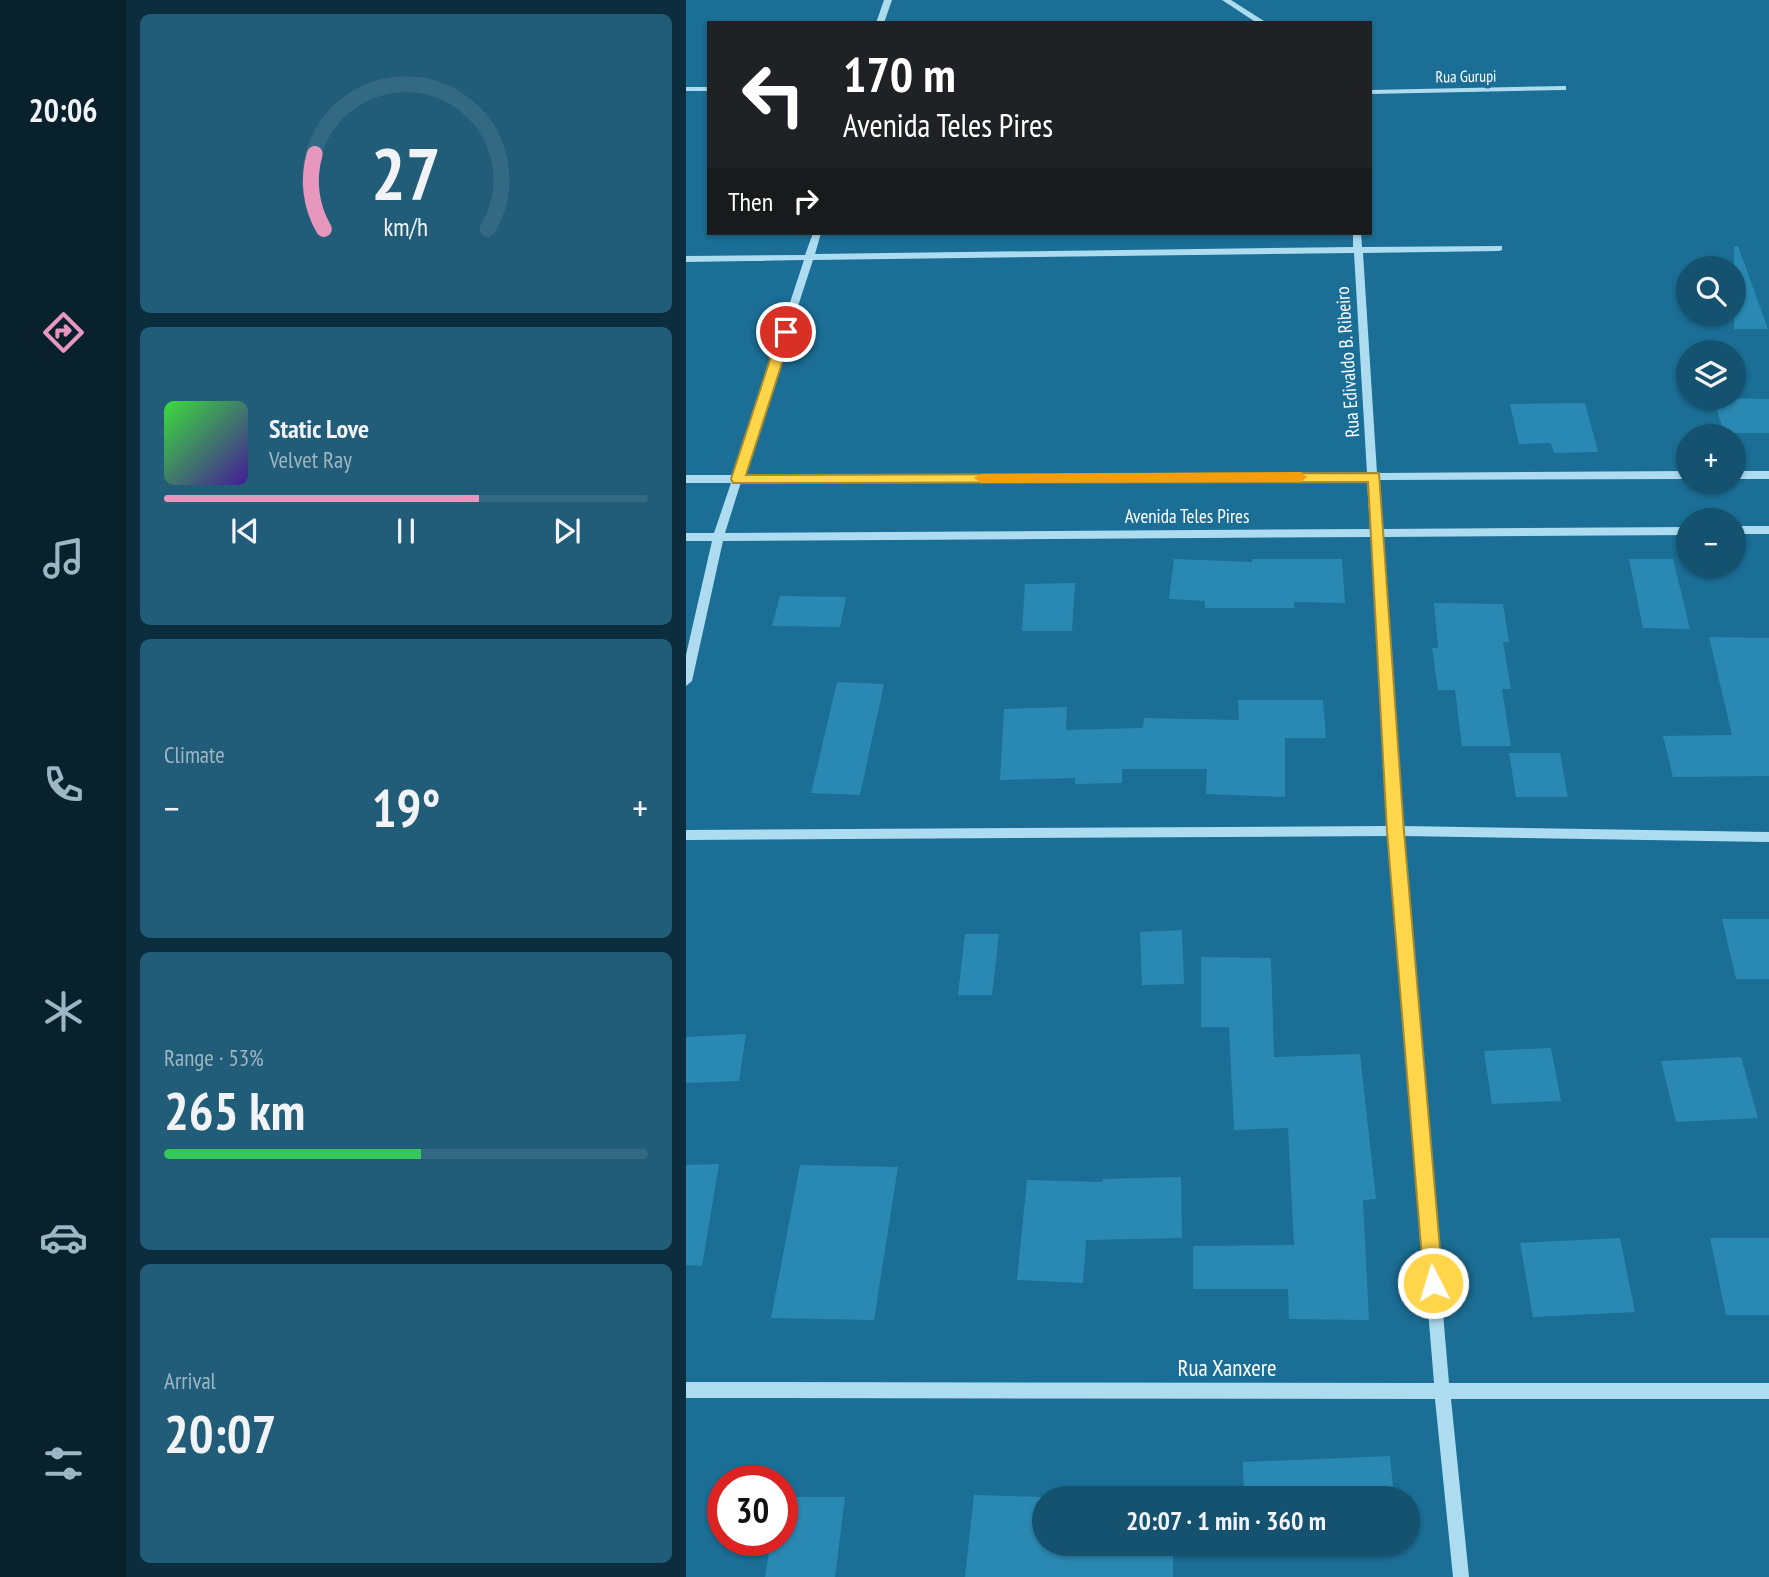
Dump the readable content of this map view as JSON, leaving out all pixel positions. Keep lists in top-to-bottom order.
{
  "streets": {
    "street": [
      "Rua Gurupi",
      "Rua Edivaldo B. Ribeiro",
      "Avenida Teles Pires",
      "Rua Xanxere"
    ]
  },
  "crossings": [
    ["Rua Edivaldo B. Ribeiro", "Avenida Teles Pires"],
    ["Rua Edivaldo B. Ribeiro", "Rua Xanxere"]
  ],
  "page": {
    "tabs": "20:06",
    "turn": ["170 m", "Avenida Teles Pires"],
    "then": "Then",
    "map_buttons": ["+", "−"],
    "song": ["Static Love", "Velvet Ray"],
    "tile": [
      "Climate",
      ["Range · 53%", "265 km"],
      ["Arrival", "20:07"]
    ],
    "heat": ["−", "19°", "+"],
    "limit": "30",
    "trip": "20:07 · 1 min · 360 m",
    "gauge": ["27", "km/h"]
  }
}
